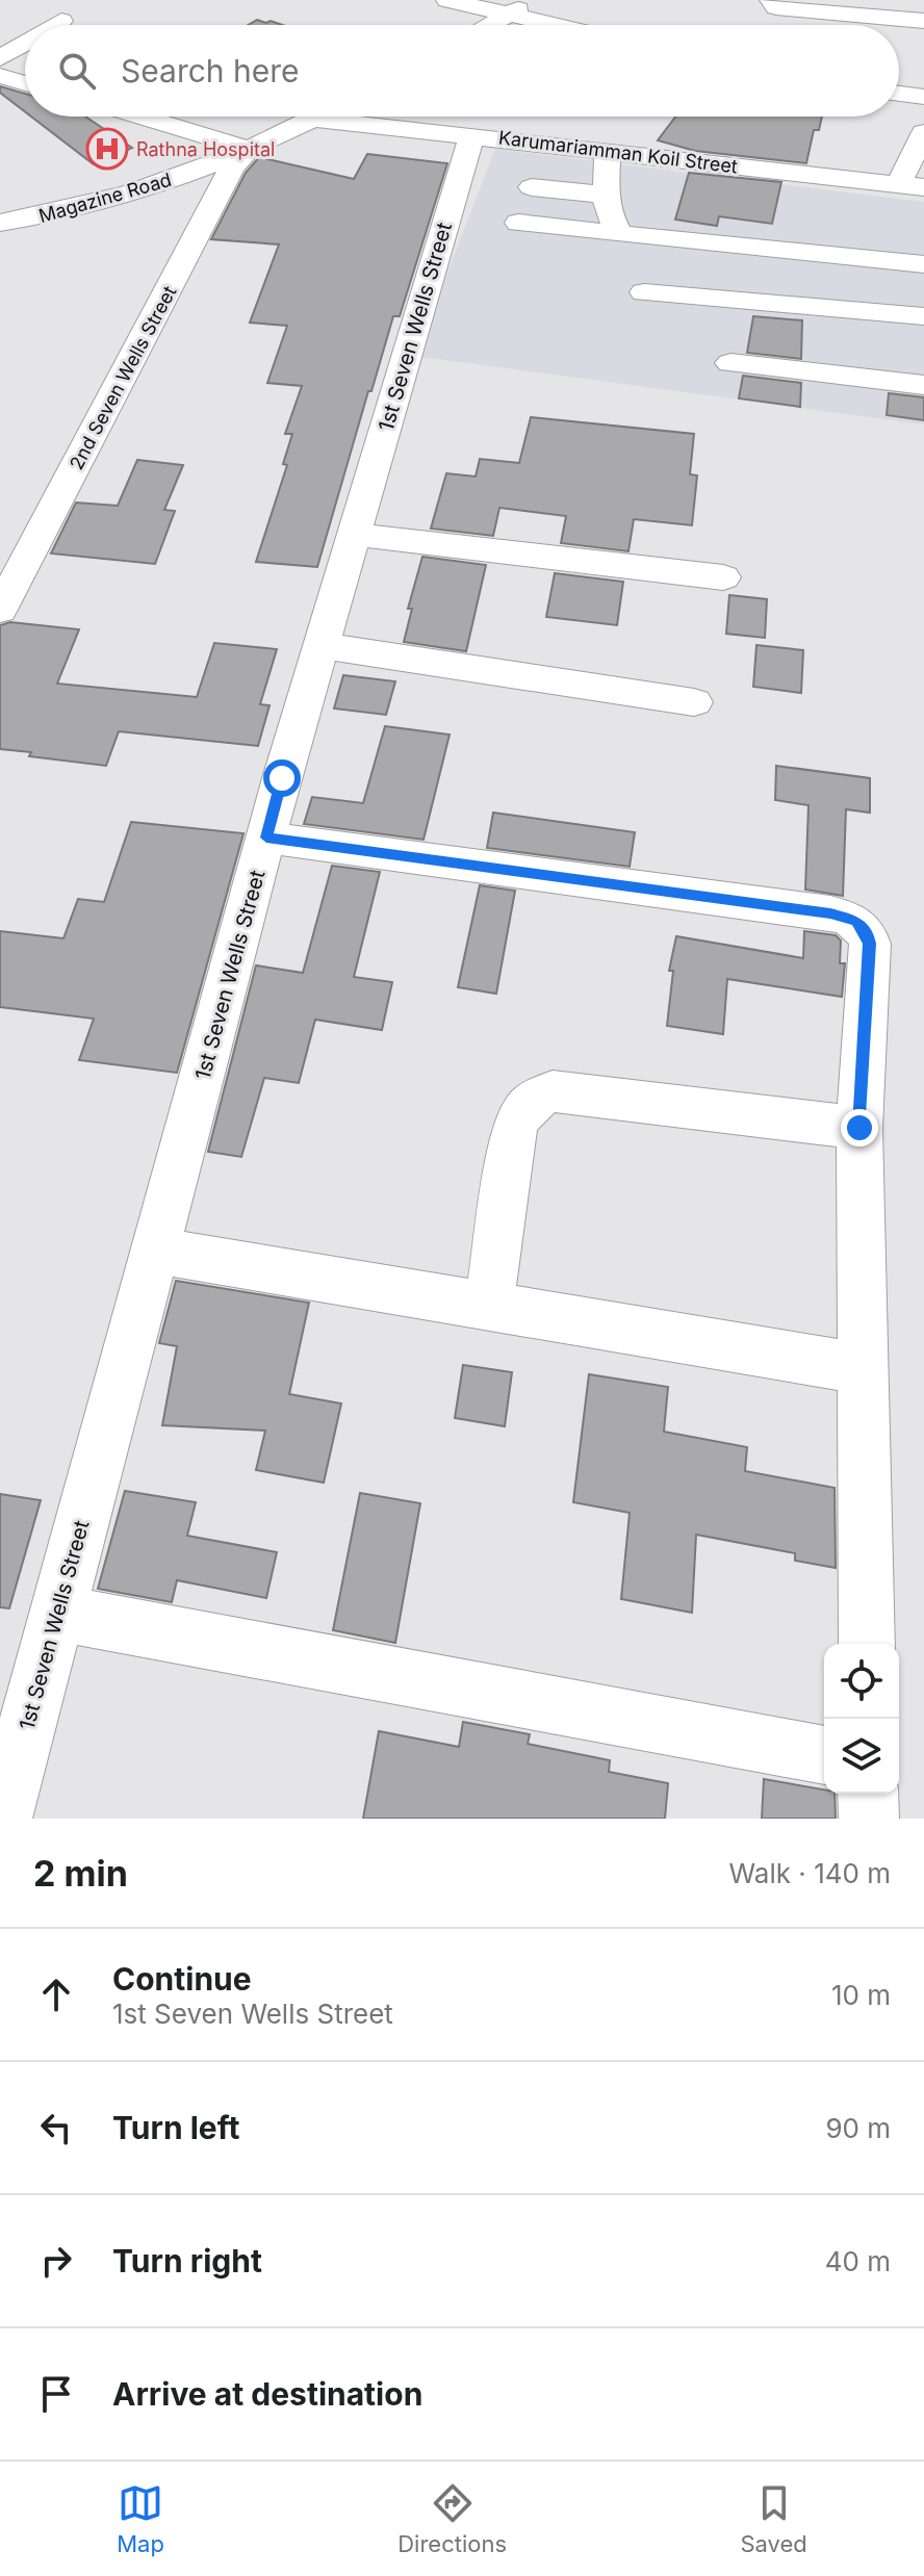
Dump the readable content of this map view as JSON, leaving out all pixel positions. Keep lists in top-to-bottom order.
{
  "streets": {
    "street": [
      "Karumariamman Koil Street",
      "Magazine Road",
      "1st Seven Wells Street",
      "2nd Seven Wells Street"
    ]
  },
  "crossings": [
    ["Karumariamman Koil Street", "1st Seven Wells Street"],
    ["Magazine Road", "2nd Seven Wells Street"]
  ],
  "places": {
    "hospital": ["Rathna Hospital"]
  },
  "page": {
    "search": "Search here",
    "heading": ["2 min", "Walk · 140 m"],
    "list": [
      ["Continue", "1st Seven Wells Street", "10 m"],
      ["Turn left", "90 m"],
      ["Turn right", "40 m"],
      "Arrive at destination"
    ],
    "nav": ["Map", "Directions", "Saved"]
  }
}
